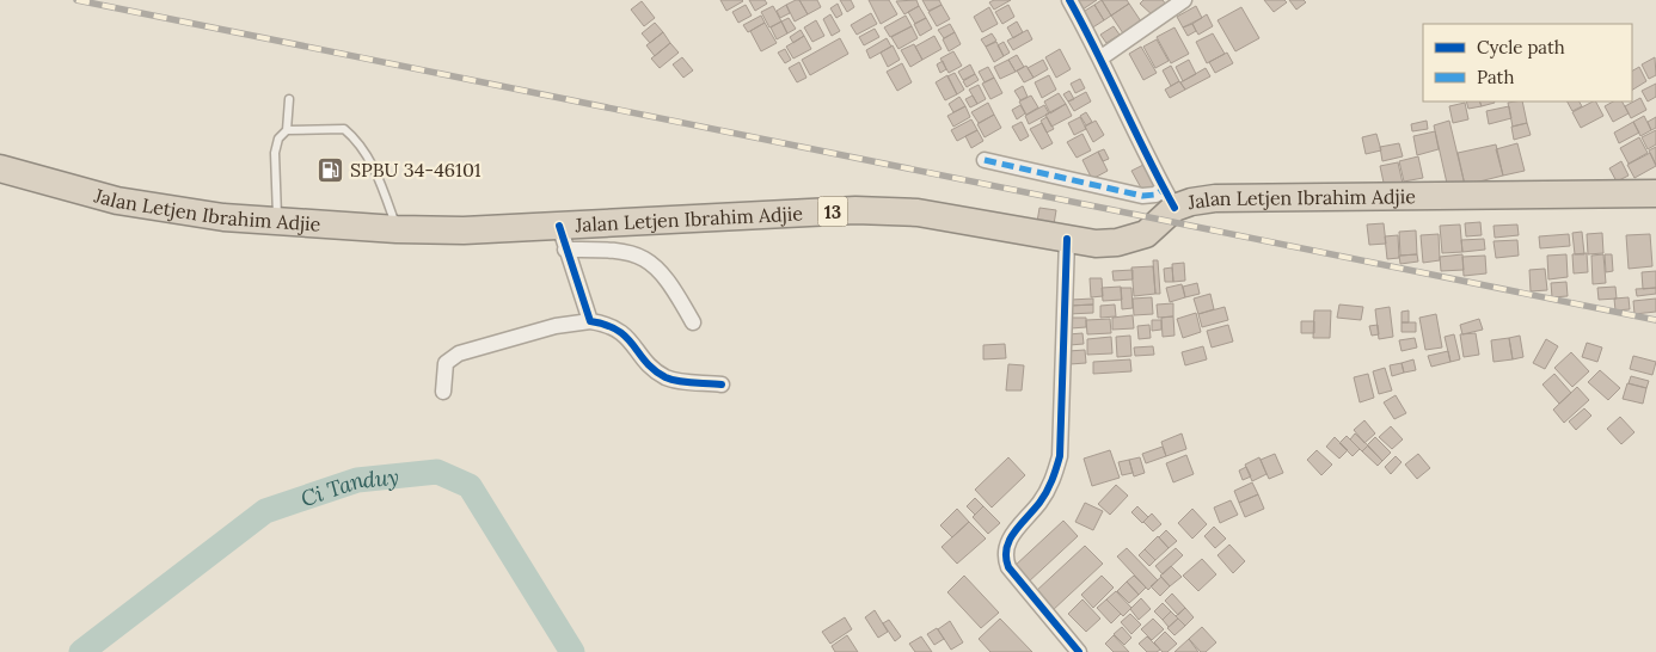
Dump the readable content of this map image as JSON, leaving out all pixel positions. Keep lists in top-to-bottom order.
{
  "streets": {
    "highway": ["Jalan Letjen Ibrahim Adjie", "13"]
  },
  "water": ["Ci Tanduy"],
  "places": {
    "fuel station": ["SPBU 34-46101"]
  },
  "legend": ["Cycle path", "Path"]
}
